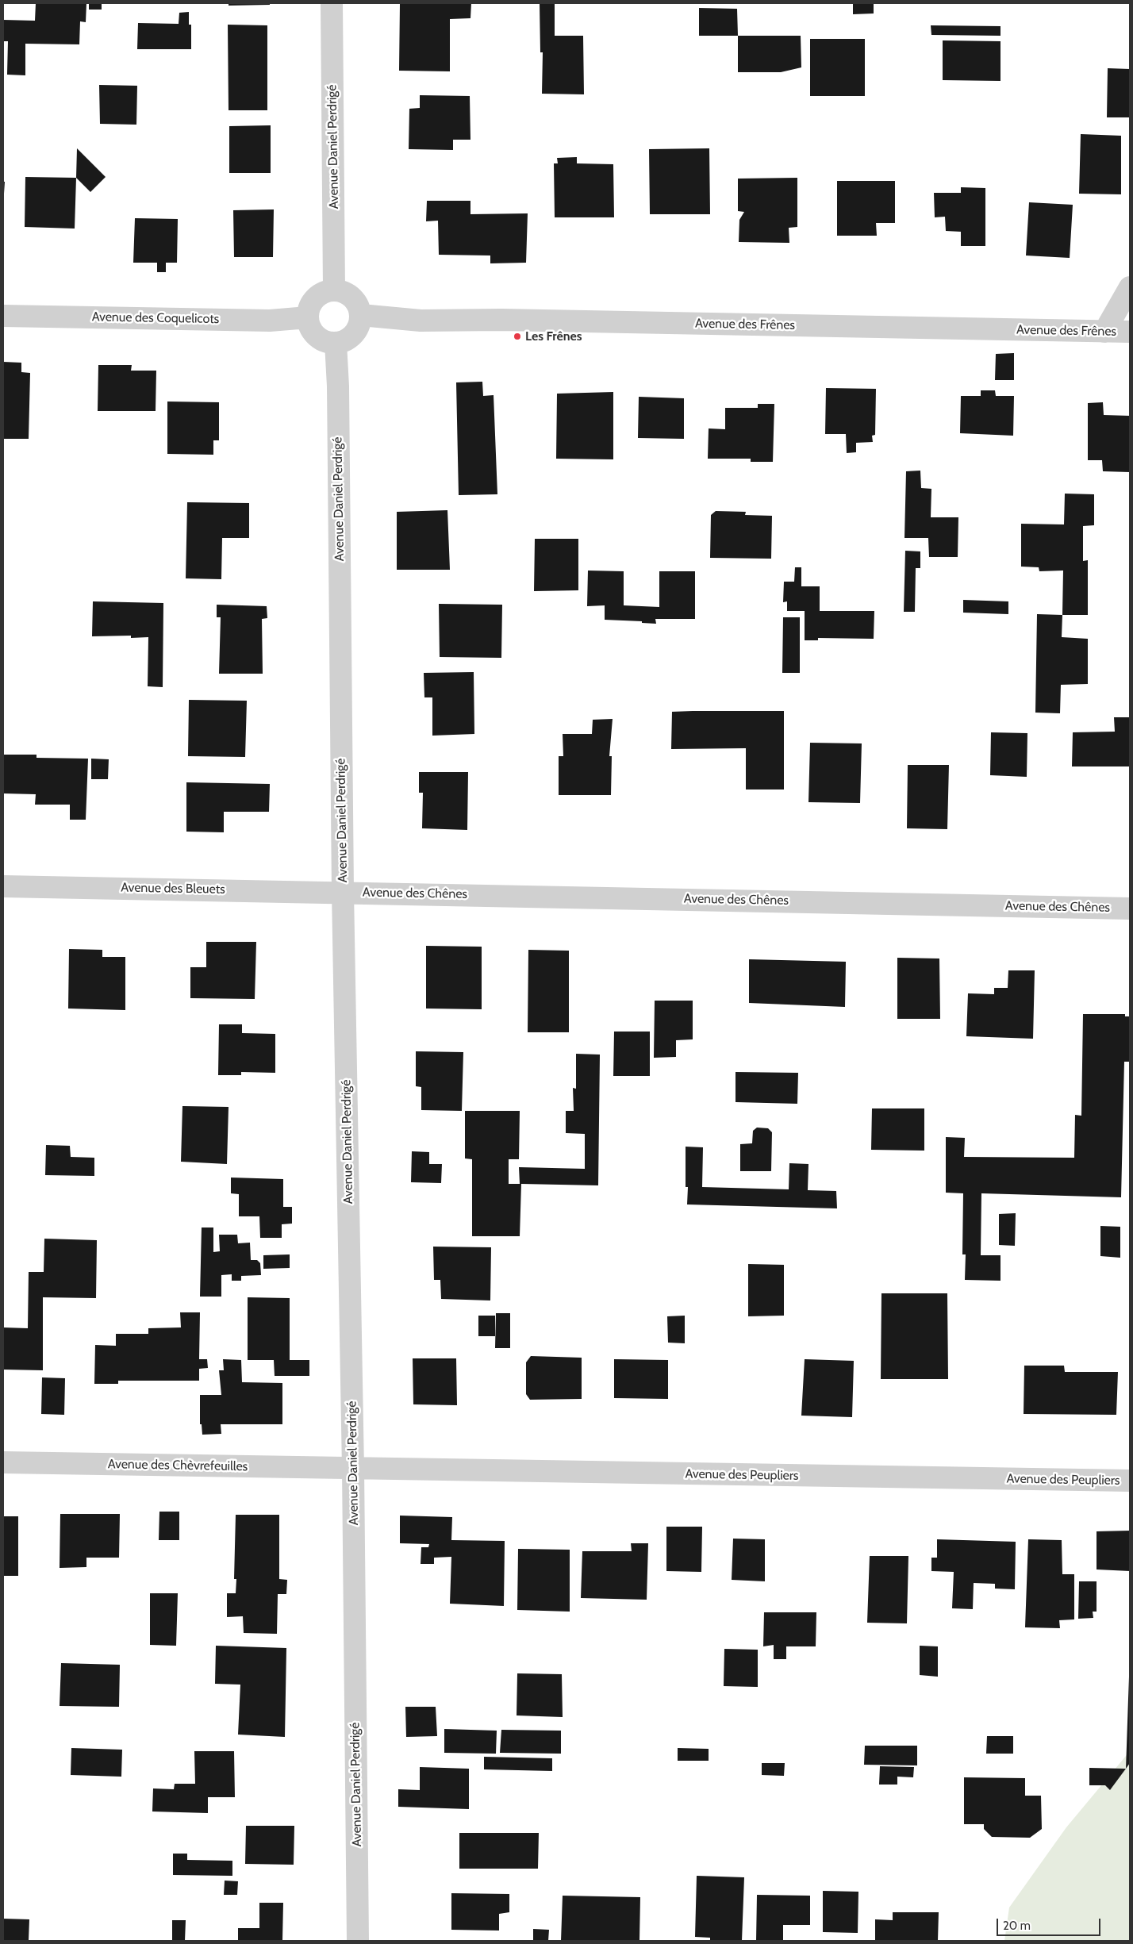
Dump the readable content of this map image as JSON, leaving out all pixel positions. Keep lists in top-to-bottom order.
{
  "streets": {
    "street": [
      "Avenue Daniel Perdrigé",
      "Avenue des Coquelicots",
      "Avenue des Frênes",
      "Avenue des Bleuets",
      "Avenue des Chênes",
      "Avenue des Chèvrefeuilles",
      "Avenue des Peupliers"
    ]
  },
  "crossings": [
    ["Avenue Daniel Perdrigé", "Avenue des Coquelicots"],
    ["Avenue Daniel Perdrigé", "Avenue des Frênes"],
    ["Avenue Daniel Perdrigé", "Avenue des Bleuets"],
    ["Avenue Daniel Perdrigé", "Avenue des Chênes"],
    ["Avenue Daniel Perdrigé", "Avenue des Chèvrefeuilles"],
    ["Avenue Daniel Perdrigé", "Avenue des Peupliers"],
    ["Avenue des Coquelicots", "Avenue des Frênes"],
    ["Avenue des Bleuets", "Avenue des Chênes"],
    ["Avenue des Chèvrefeuilles", "Avenue des Peupliers"]
  ],
  "places": ["Les Frênes"],
  "scale_bar": "20 m"
}
